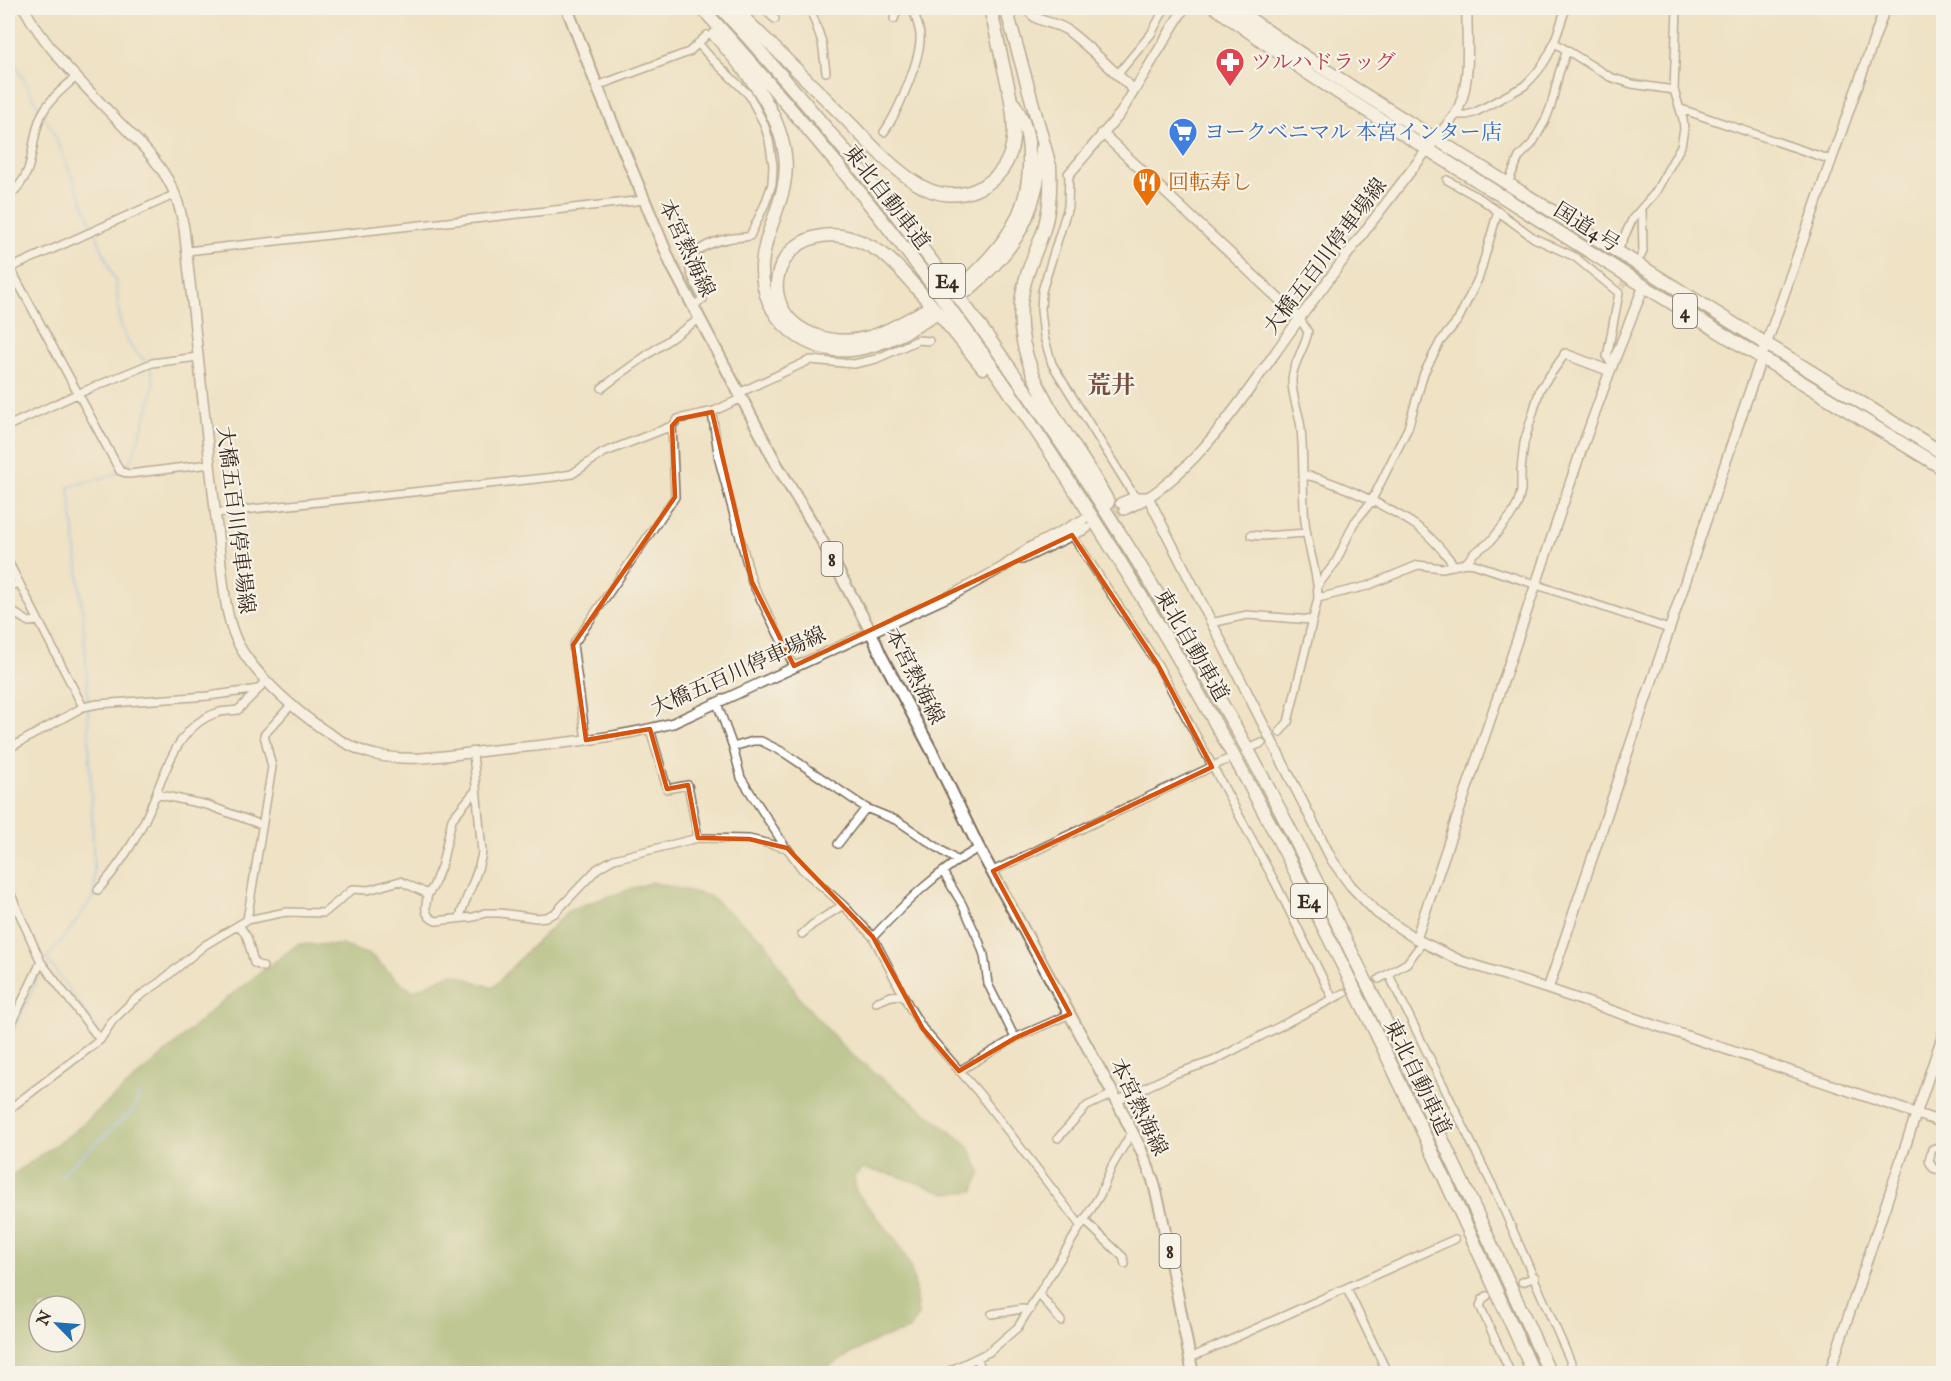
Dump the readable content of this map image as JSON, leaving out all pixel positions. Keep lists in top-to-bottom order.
{
  "streets": {
    "highway": [
      "東北自動車道",
      "国道4号",
      "E4",
      "4"
    ],
    "main road": ["本宮熱海線", "8"],
    "street": ["大橋五百川停車場線"]
  },
  "crossings": [
    ["国道4号", "大橋五百川停車場線"],
    ["本宮熱海線", "大橋五百川停車場線"]
  ],
  "districts": ["荒井"],
  "places": {
    "pharmacy": ["ツルハドラッグ"],
    "supermarket": ["ヨークベニマル 本宮インター店"],
    "restaurant": ["回転寿し"]
  },
  "north": "top left"
}
